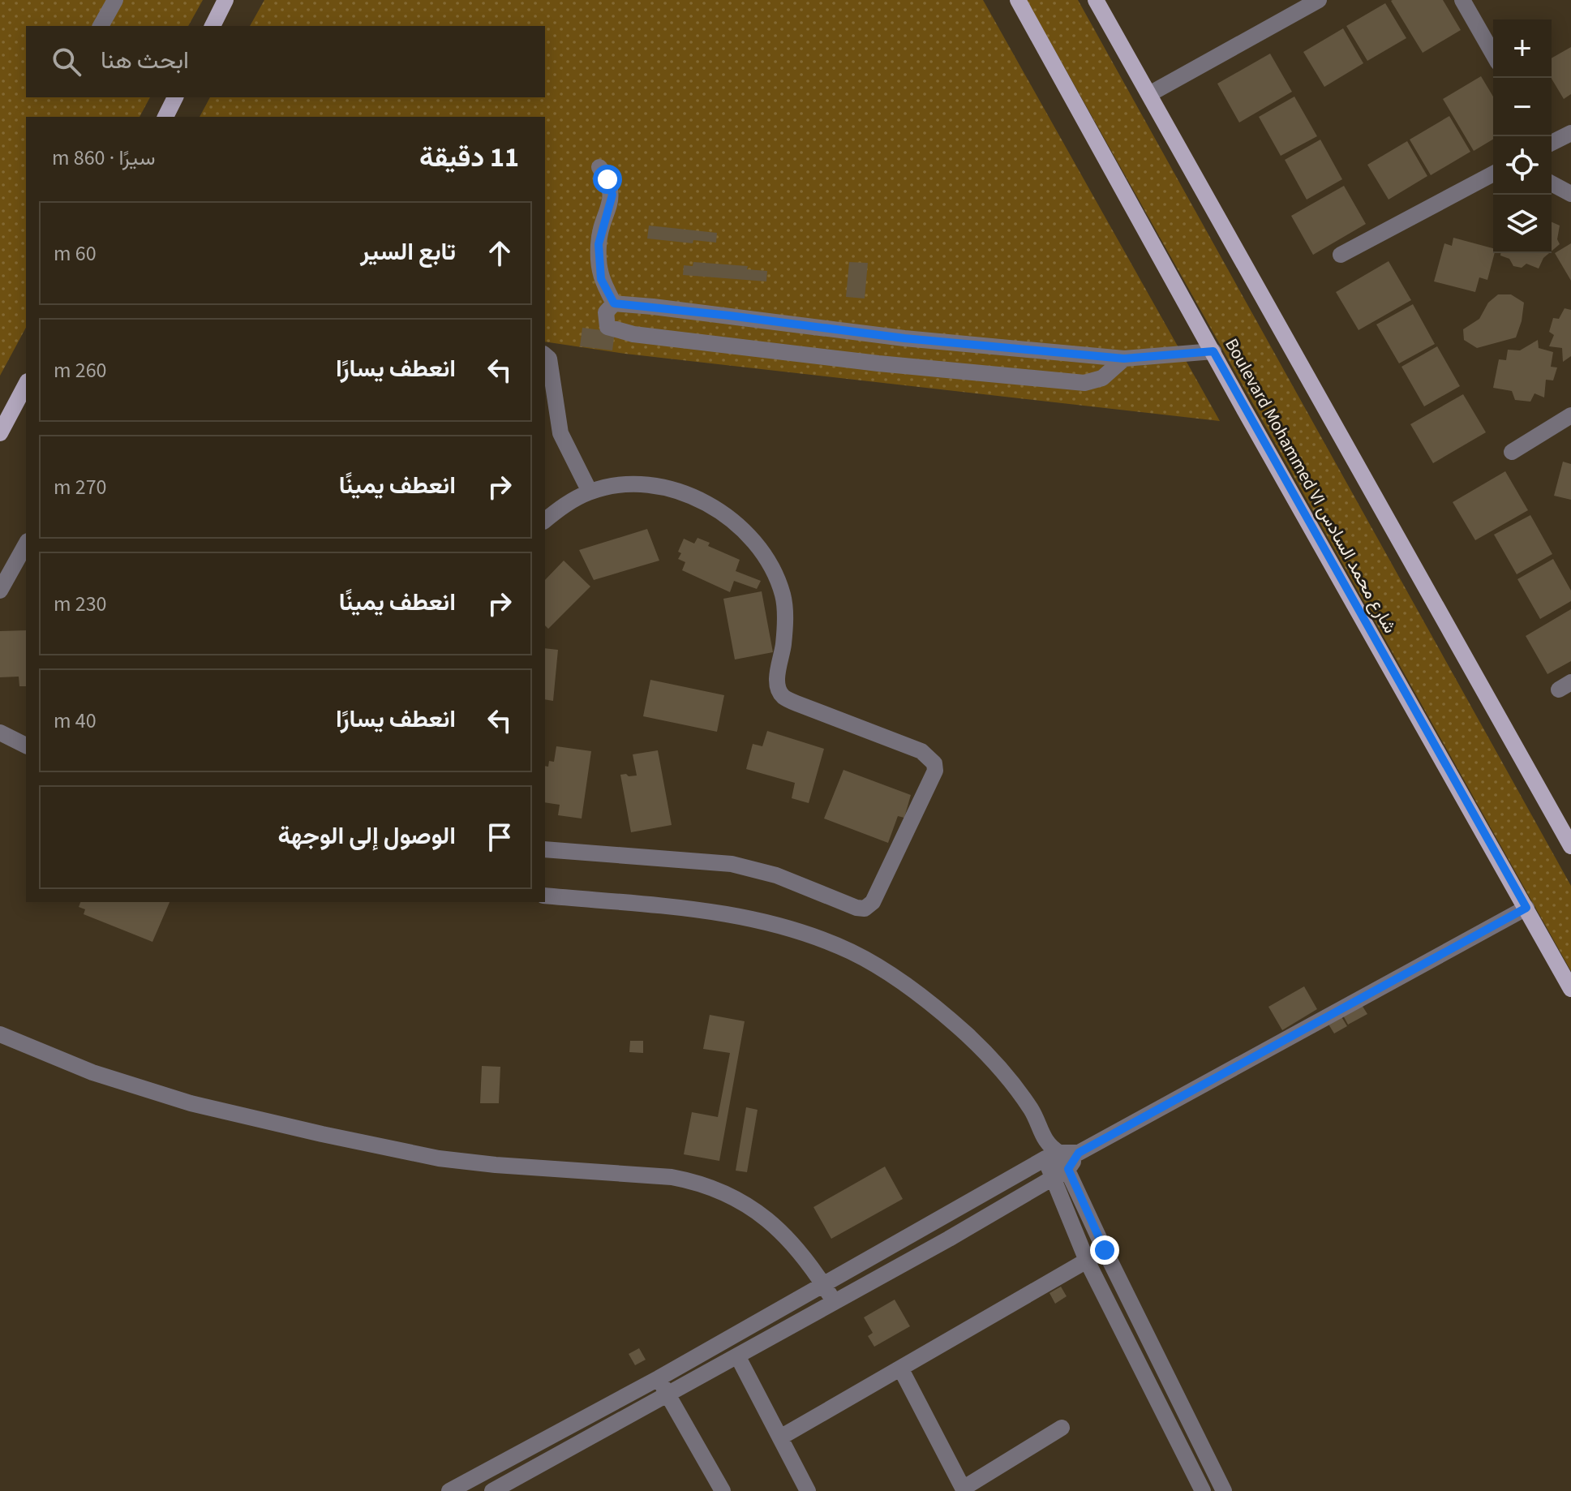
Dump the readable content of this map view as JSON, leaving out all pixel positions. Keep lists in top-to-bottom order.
{
  "streets": {
    "main road": ["Boulevard Mohammed VI شارع محمد السادس"]
  },
  "page": {
    "map_buttons": ["+", "−"],
    "search": "ابحث هنا",
    "heading": ["11 دقيقة", "سيرًا · 860 m"],
    "list": [
      ["تابع السير", "60 m"],
      ["انعطف يسارًا", "260 m"],
      ["انعطف يمينًا", "270 m"],
      ["انعطف يمينًا", "230 m"],
      ["انعطف يسارًا", "40 m"],
      "الوصول إلى الوجهة"
    ]
  }
}
